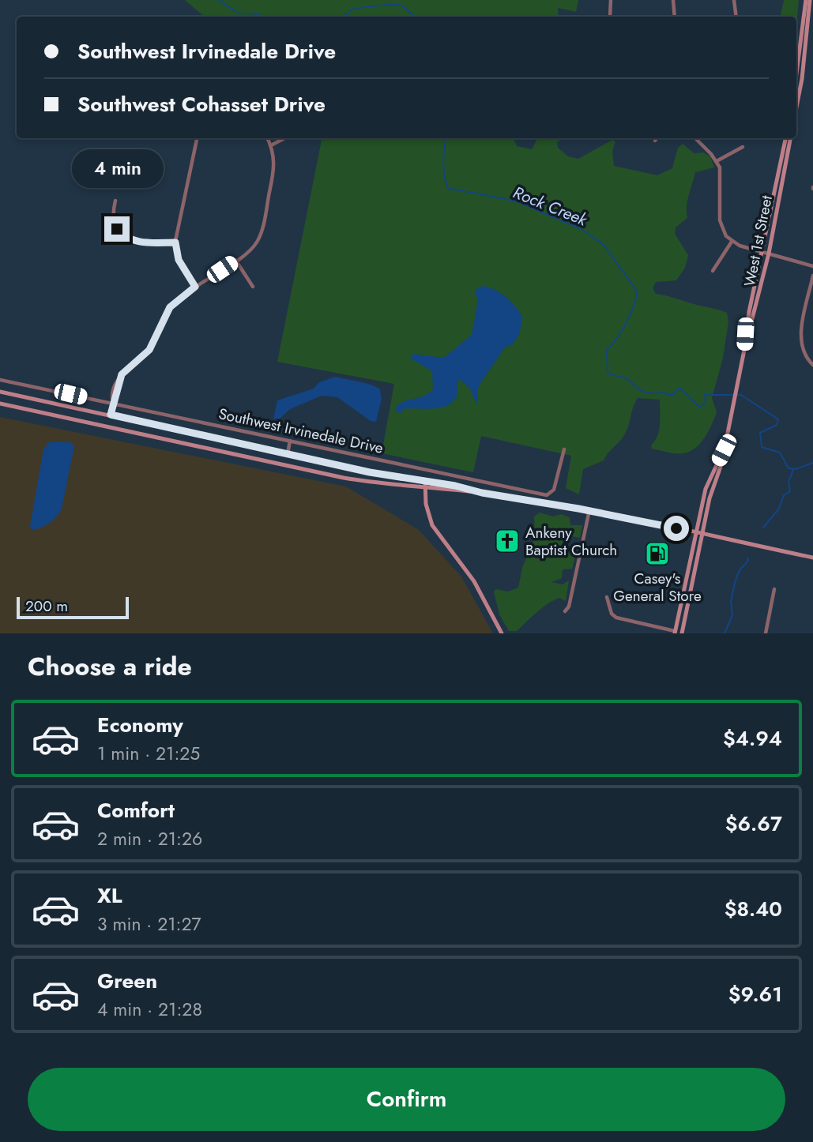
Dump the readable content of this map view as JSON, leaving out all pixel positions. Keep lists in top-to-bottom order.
{
  "streets": {
    "main road": ["West 1st Street", "Southwest Irvinedale Drive"]
  },
  "crossings": [
    ["West 1st Street", "Southwest Irvinedale Drive"]
  ],
  "water": ["Rock Creek"],
  "places": {
    "church": ["Ankeny Baptist Church"],
    "fuel station": ["Casey's General Store"]
  },
  "scale_bar": "200 m",
  "page": {
    "banner": ["Southwest Irvinedale Drive", "Southwest Cohasset Drive"],
    "bubble": "4 min",
    "scale": "200 m",
    "heading": "Choose a ride",
    "list": [
      {
        "name": "Economy",
        "note": "1 min · 21:25",
        "value": "$4.94"
      },
      {
        "name": "Comfort",
        "note": "2 min · 21:26",
        "value": "$6.67"
      },
      {
        "name": "XL",
        "note": "3 min · 21:27",
        "value": "$8.40"
      },
      {
        "name": "Green",
        "note": "4 min · 21:28",
        "value": "$9.61"
      }
    ],
    "buttons": "Confirm"
  }
}
